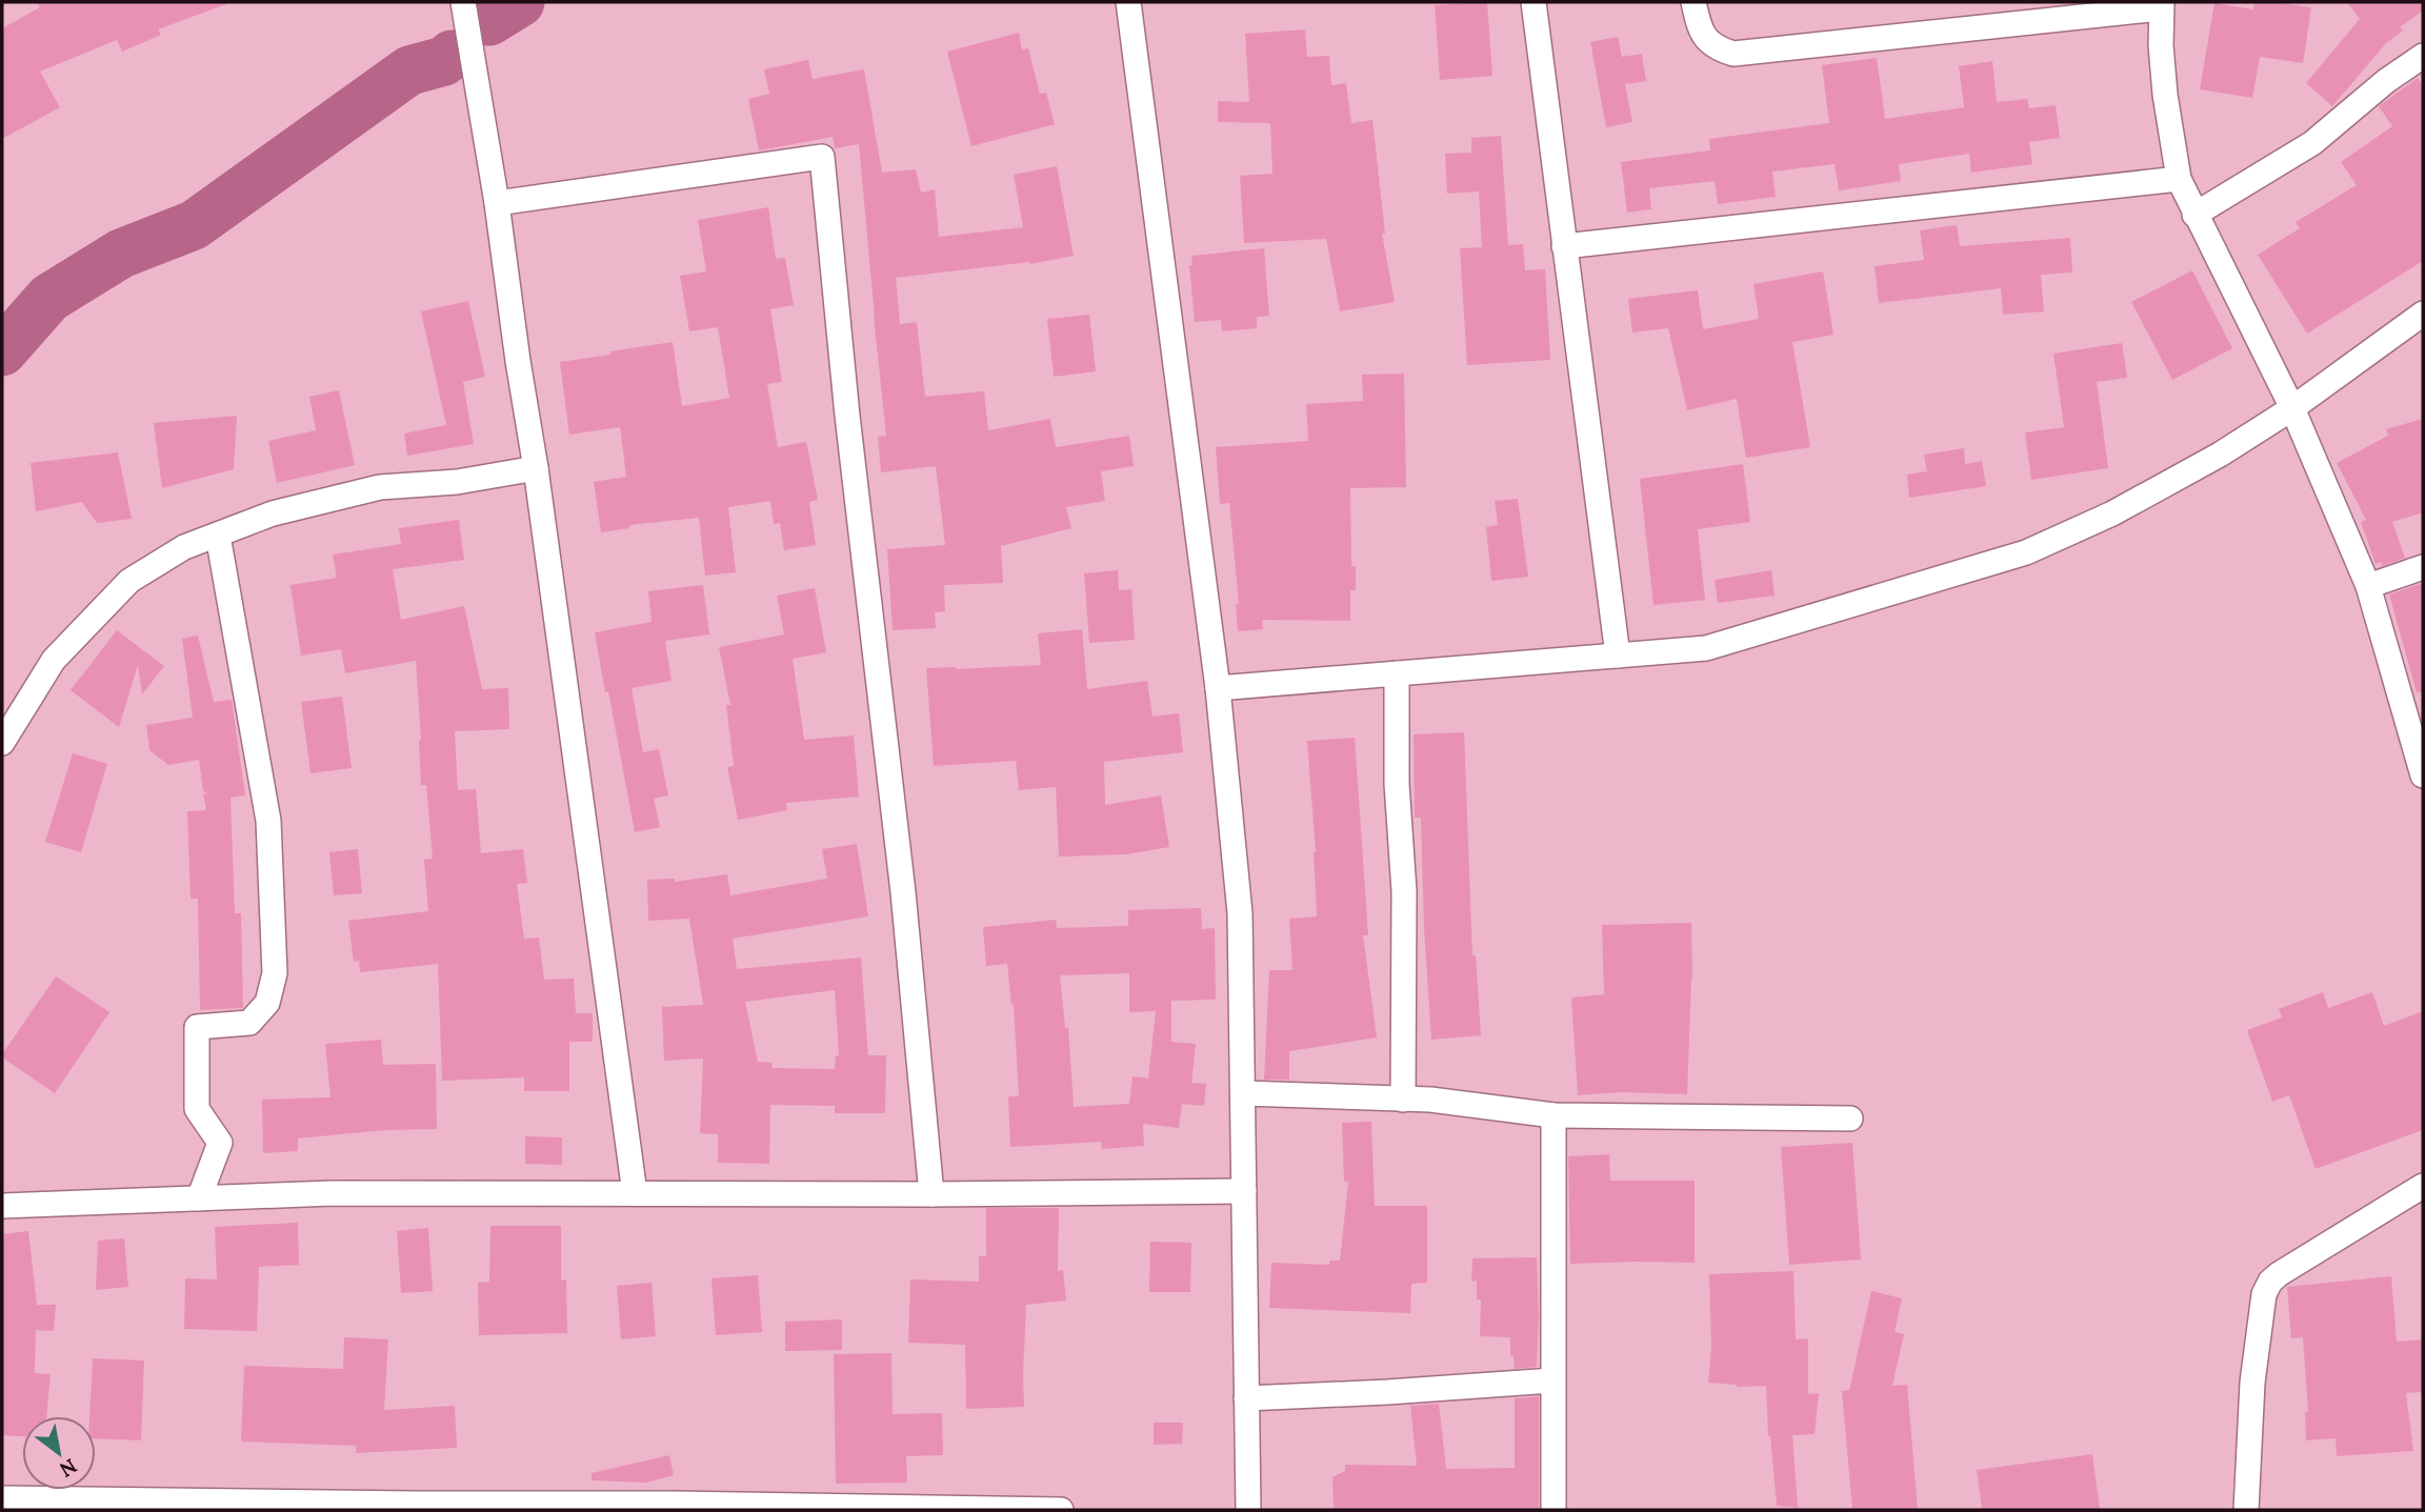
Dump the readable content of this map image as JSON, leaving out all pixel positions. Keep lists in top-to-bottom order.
{
  "north": "bottom right"
}
